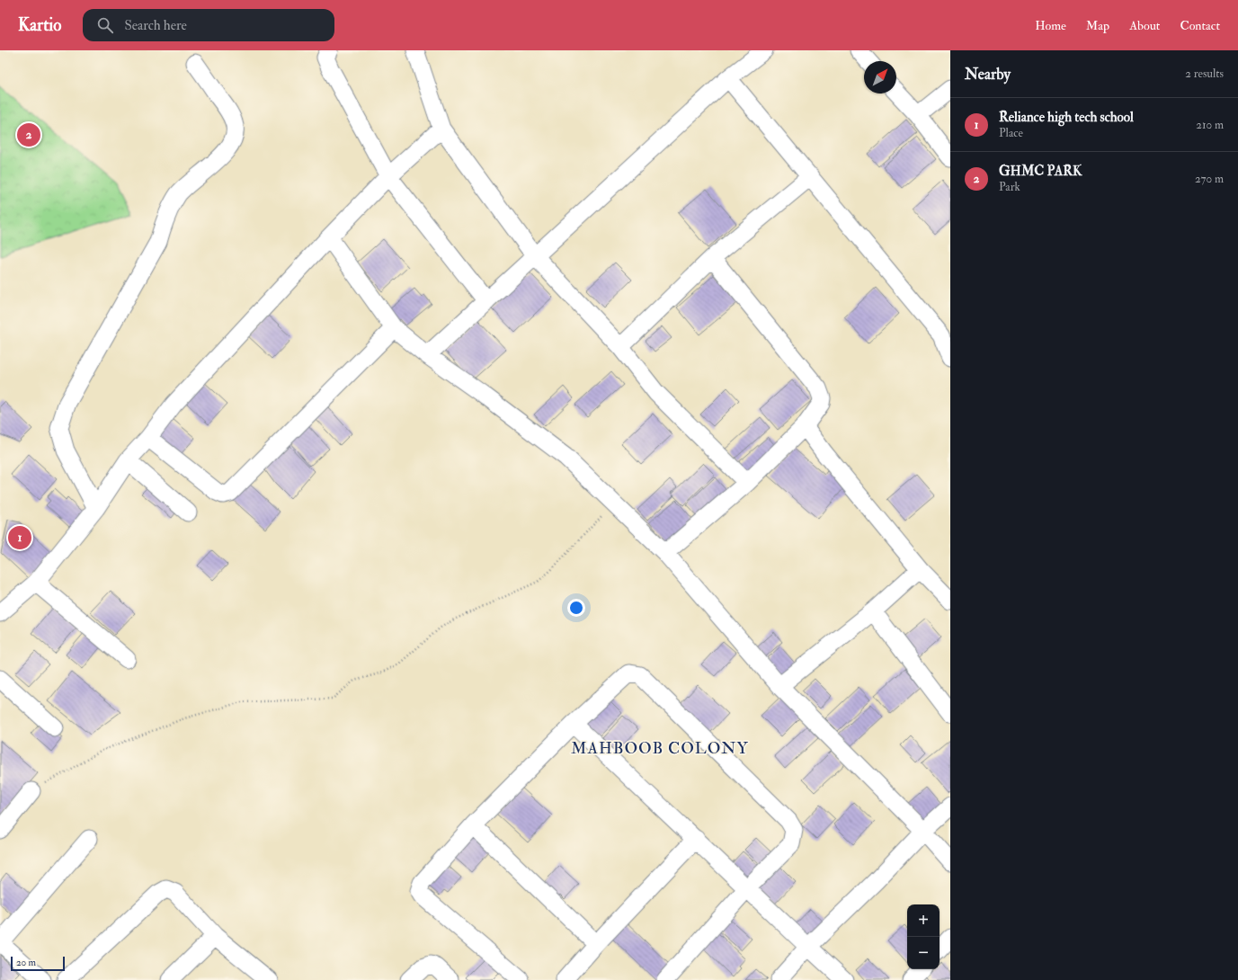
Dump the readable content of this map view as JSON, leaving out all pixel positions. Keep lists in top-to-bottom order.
{
  "districts": ["MAHBOOB COLONY"],
  "scale_bar": "20 m",
  "north": "top right",
  "page": {
    "header": "Kartio",
    "search": "Search here",
    "nav": [
      "Home",
      "Map",
      "About",
      "Contact"
    ],
    "heading": ["Nearby", "2 results"],
    "list": [
      {
        "mark": "1",
        "name": "Reliance high tech school",
        "note": "Place",
        "value": "210 m"
      },
      {
        "mark": "2",
        "name": "GHMC PARK",
        "note": "Park",
        "value": "270 m"
      }
    ],
    "pins": ["2", "1"],
    "map_buttons": ["+", "−"],
    "scale": "20 m"
  }
}
